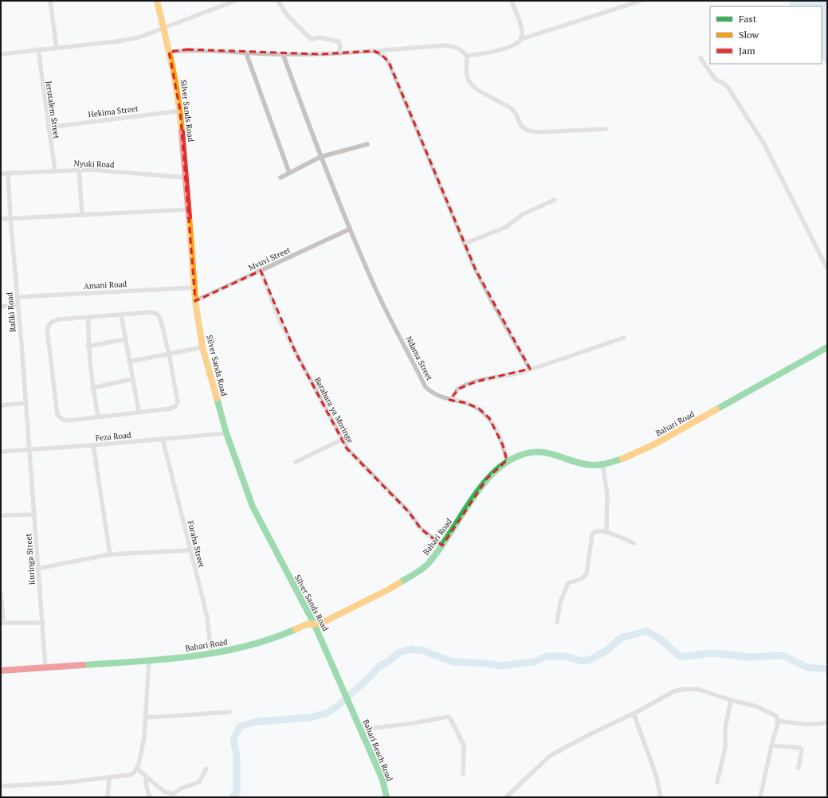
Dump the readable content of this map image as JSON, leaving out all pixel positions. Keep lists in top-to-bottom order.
{
  "streets": {
    "street": [
      "Jerusalem Street",
      "Silver Sands Road",
      "Hekima Street",
      "Nyuki Road",
      "Mvuvi Street",
      "Amani Road",
      "Rafiki Road",
      "Ndama Street",
      "Barabara ya Moringe",
      "Bahari Road",
      "Feza Road",
      "Furaha Street",
      "Kuringa Street",
      "Bahari Beach Road"
    ]
  },
  "crossings": [
    ["Jerusalem Street", "Hekima Street"],
    ["Jerusalem Street", "Nyuki Road"],
    ["Silver Sands Road", "Hekima Street"],
    ["Silver Sands Road", "Nyuki Road"],
    ["Silver Sands Road", "Mvuvi Street"],
    ["Silver Sands Road", "Amani Road"],
    ["Silver Sands Road", "Bahari Road"],
    ["Silver Sands Road", "Feza Road"],
    ["Silver Sands Road", "Bahari Beach Road"],
    ["Nyuki Road", "Rafiki Road"],
    ["Mvuvi Street", "Ndama Street"],
    ["Mvuvi Street", "Barabara ya Moringe"],
    ["Amani Road", "Rafiki Road"],
    ["Rafiki Road", "Feza Road"],
    ["Rafiki Road", "Kuringa Street"],
    ["Ndama Street", "Bahari Road"],
    ["Barabara ya Moringe", "Bahari Road"],
    ["Bahari Road", "Furaha Street"],
    ["Bahari Road", "Kuringa Street"],
    ["Feza Road", "Furaha Street"],
    ["Feza Road", "Kuringa Street"]
  ],
  "legend": ["Fast", "Slow", "Jam"]
}
